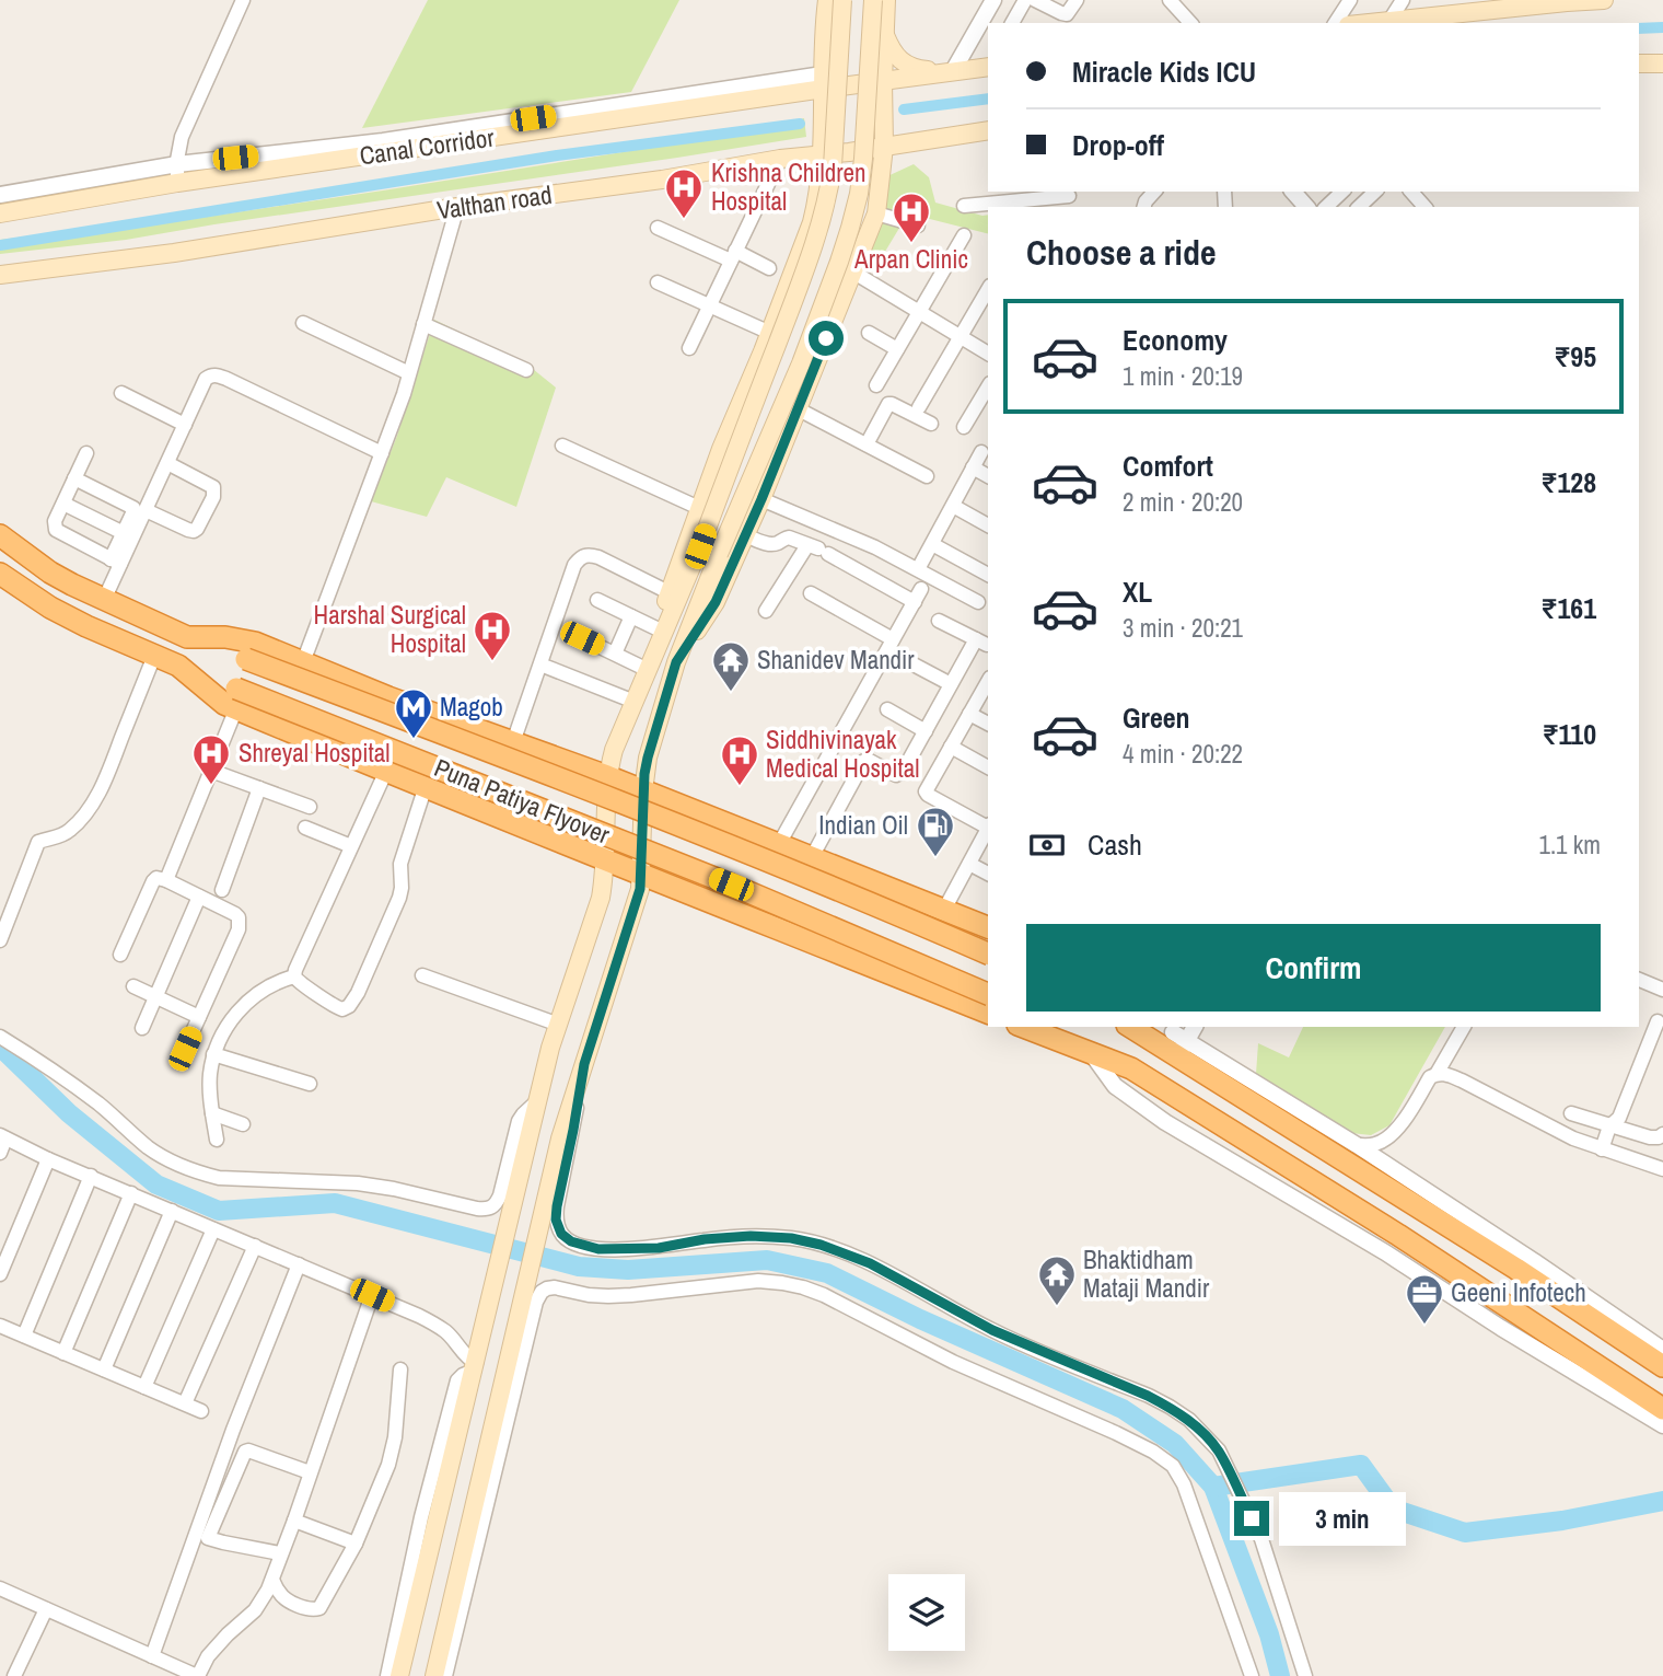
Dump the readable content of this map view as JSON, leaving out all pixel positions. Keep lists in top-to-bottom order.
{
  "streets": {
    "highway": ["Puna Patiya Flyover"],
    "main road": ["Canal Corridor", "Valthan road"]
  },
  "places": {
    "hospital": [
      "Krishna Children Hospital",
      "Arpan Clinic",
      "Harshal Surgical Hospital",
      "Shreyal Hospital",
      "Siddhivinayak Medical Hospital"
    ],
    "temple": ["Shanidev Mandir", "Bhaktidham Mataji Mandir"],
    "metro station": ["Magob"],
    "fuel station": ["Indian Oil"],
    "office": ["Geeni Infotech"]
  },
  "page": {
    "banner": ["Miracle Kids ICU", "Drop-off"],
    "heading": "Choose a ride",
    "list": [
      {
        "name": "Economy",
        "note": "1 min · 20:19",
        "value": "₹95"
      },
      {
        "name": "Comfort",
        "note": "2 min · 20:20",
        "value": "₹128"
      },
      {
        "name": "XL",
        "note": "3 min · 20:21",
        "value": "₹161"
      },
      {
        "name": "Green",
        "note": "4 min · 20:22",
        "value": "₹110"
      }
    ],
    "pay": ["Cash", "1.1 km"],
    "buttons": "Confirm",
    "bubble": "3 min"
  }
}
